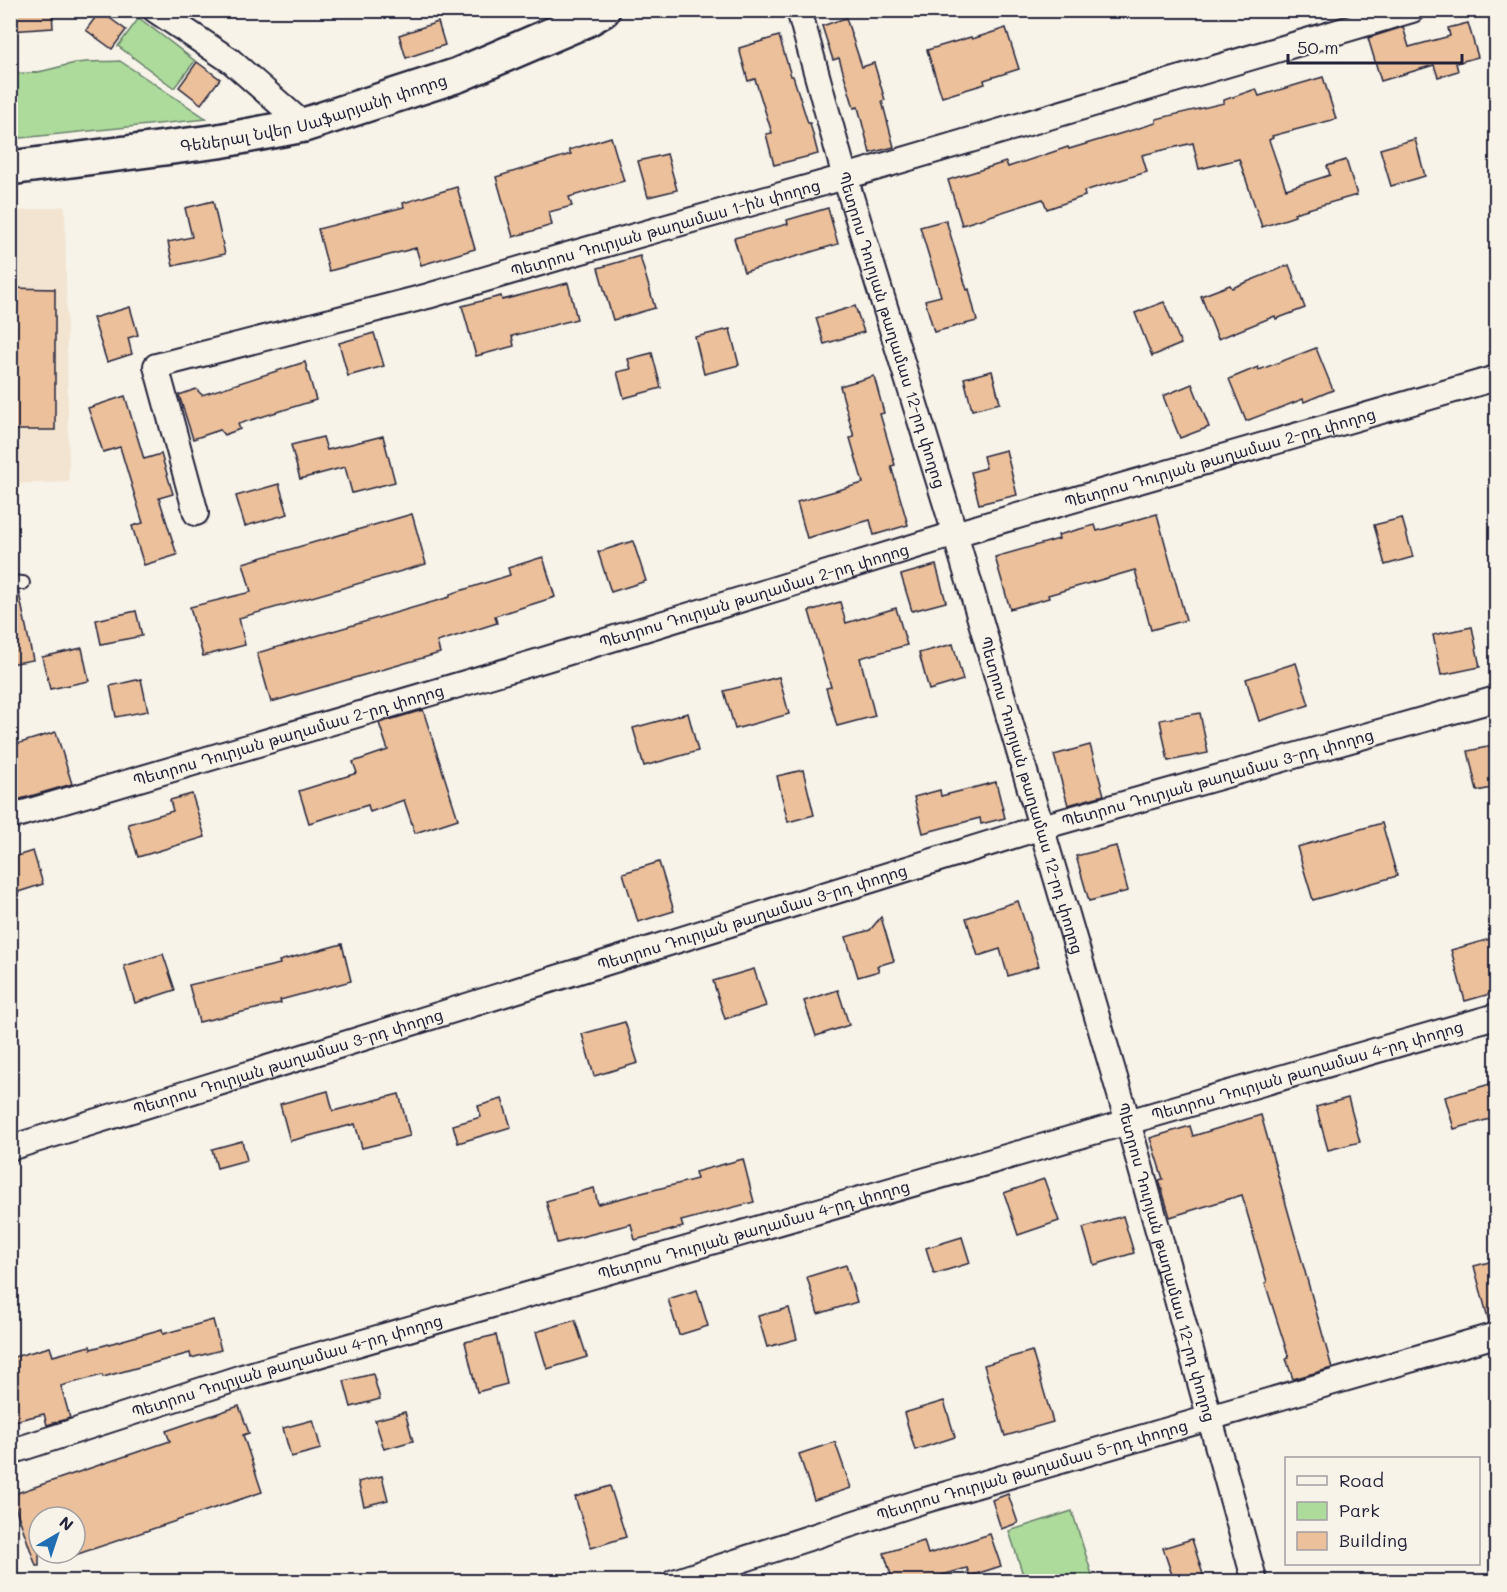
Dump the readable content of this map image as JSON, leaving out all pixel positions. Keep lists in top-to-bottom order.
{
  "streets": {
    "main road": ["Գեներալ Նվեր Սաֆարյանի փողոց"],
    "street": [
      "Պետրոս Դուրյան թաղամաս 1-ին փողոց",
      "Պետրոս Դուրյան թաղամաս 12-րդ փողոց",
      "Պետրոս Դուրյան թաղամաս 2-րդ փողոց",
      "Պետրոս Դուրյան թաղամաս 3-րդ փողոց",
      "Պետրոս Դուրյան թաղամաս 4-րդ փողոց",
      "Պետրոս Դուրյան թաղամաս 5-րդ փողոց"
    ]
  },
  "crossings": [
    ["Պետրոս Դուրյան թաղամաս 1-ին փողոց", "Պետրոս Դուրյան թաղամաս 12-րդ փողոց"],
    ["Պետրոս Դուրյան թաղամաս 12-րդ փողոց", "Պետրոս Դուրյան թաղամաս 2-րդ փողոց"],
    ["Պետրոս Դուրյան թաղամաս 12-րդ փողոց", "Պետրոս Դուրյան թաղամաս 3-րդ փողոց"],
    ["Պետրոս Դուրյան թաղամաս 12-րդ փողոց", "Պետրոս Դուրյան թաղամաս 4-րդ փողոց"],
    ["Պետրոս Դուրյան թաղամաս 12-րդ փողոց", "Պետրոս Դուրյան թաղամաս 5-րդ փողոց"]
  ],
  "legend": ["Road", "Park", "Building"],
  "scale_bar": "50 m",
  "north": "top right"
}
